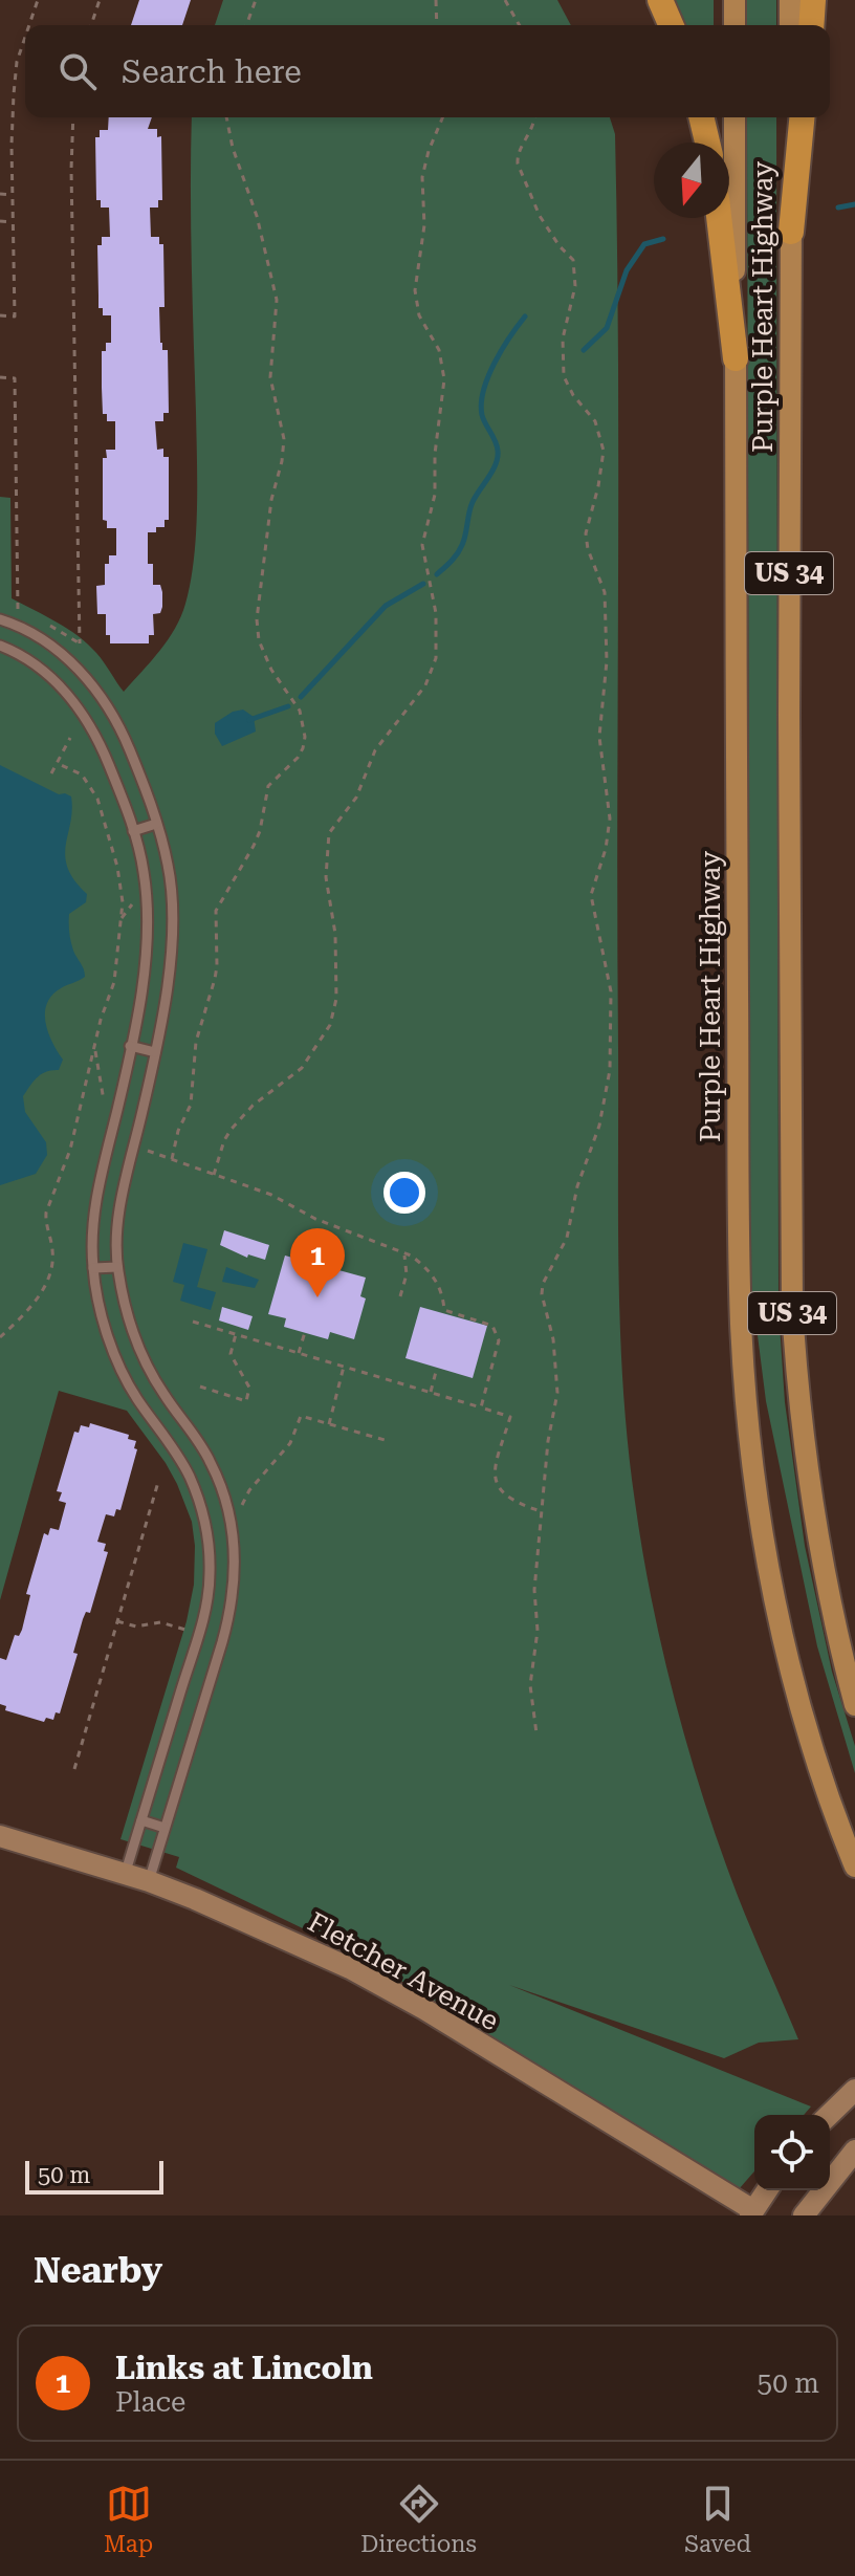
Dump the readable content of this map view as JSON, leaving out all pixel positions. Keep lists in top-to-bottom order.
{
  "streets": {
    "main road": ["Purple Heart Highway", "US 34"],
    "street": ["Fletcher Avenue"]
  },
  "scale_bar": "50 m",
  "north": "bottom",
  "page": {
    "search": "Search here",
    "pins": "1",
    "scale": "50 m",
    "heading": "Nearby",
    "list": [
      {
        "mark": "1",
        "name": "Links at Lincoln",
        "note": "Place",
        "value": "50 m"
      }
    ],
    "nav": ["Map", "Directions", "Saved"]
  }
}
